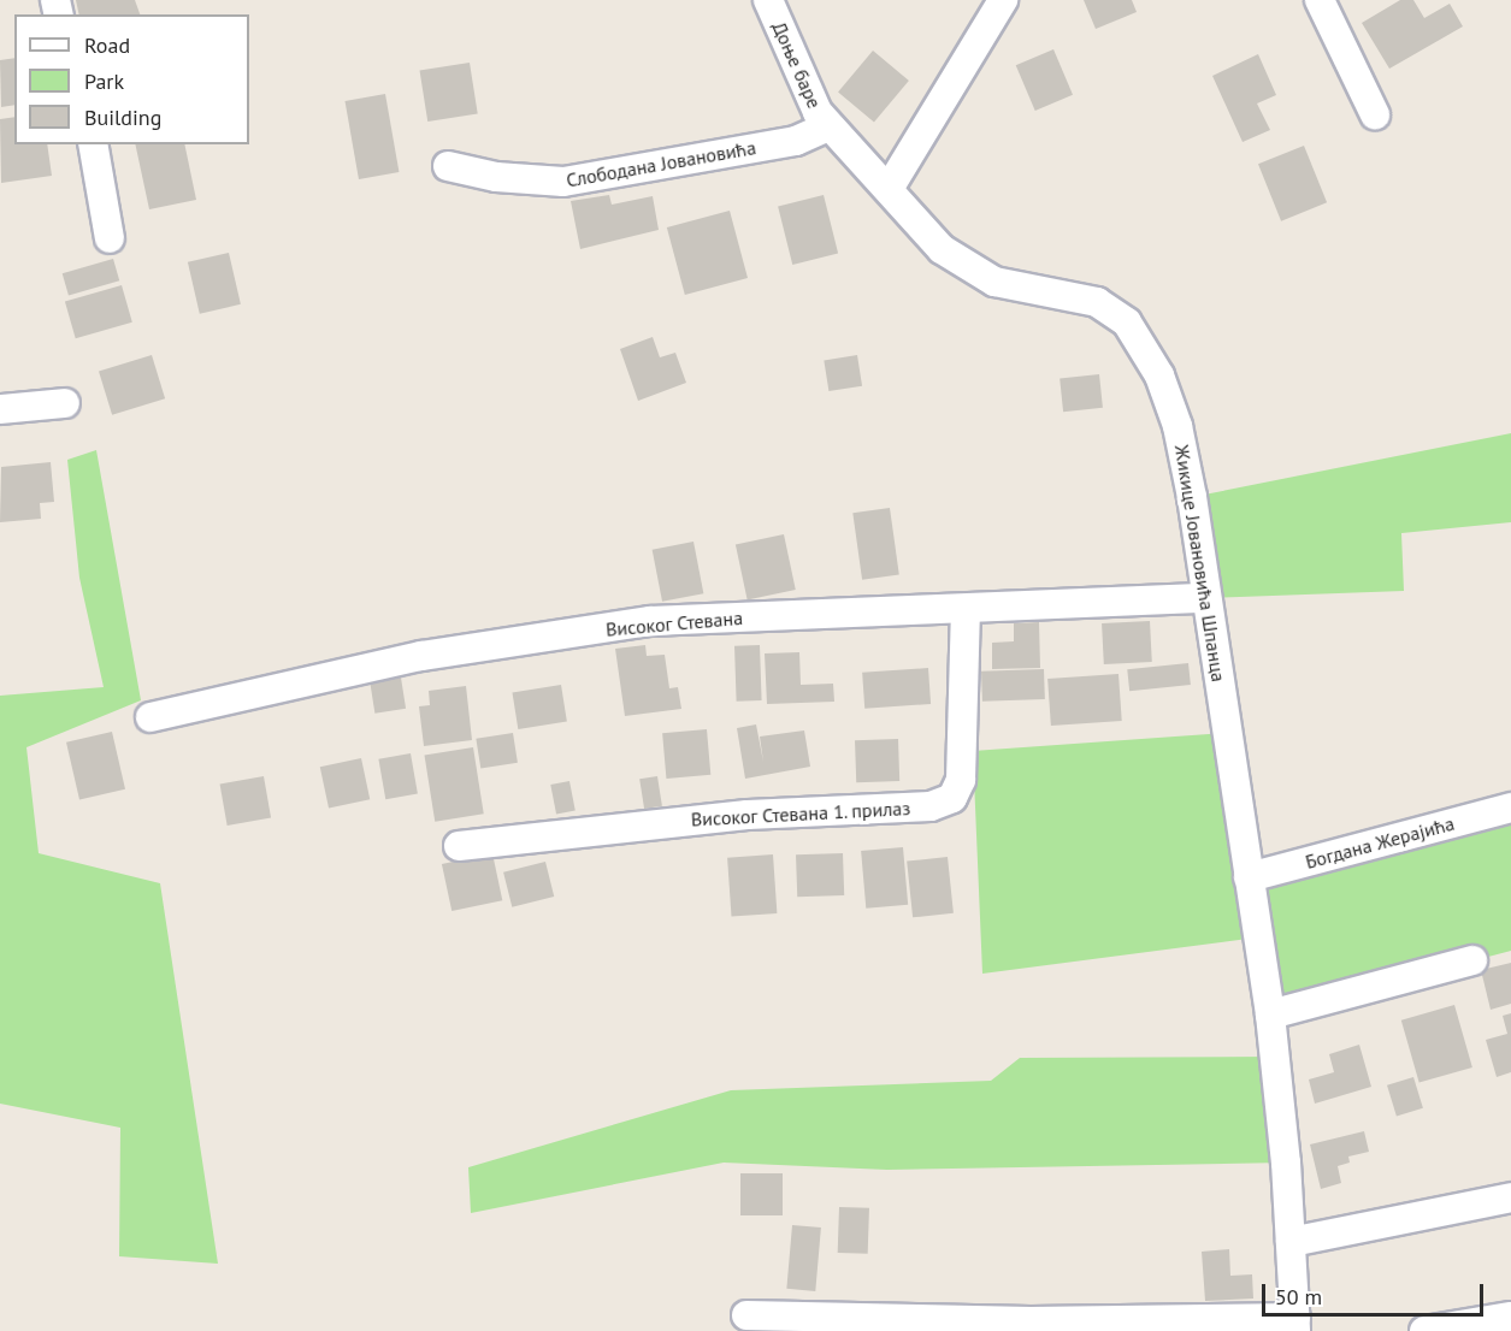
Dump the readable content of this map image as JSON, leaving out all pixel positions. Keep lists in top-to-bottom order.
{
  "streets": {
    "street": [
      "Доње баре",
      "Слободана Јовановића",
      "Жикице Јовановића Шпанца",
      "Високог Стевана",
      "Високог Стевана 1. прилаз",
      "Богдана Жерајића"
    ]
  },
  "crossings": [
    ["Доње баре", "Слободана Јовановића"],
    ["Доње баре", "Жикице Јовановића Шпанца"],
    ["Жикице Јовановића Шпанца", "Високог Стевана"],
    ["Жикице Јовановића Шпанца", "Богдана Жерајића"],
    ["Високог Стевана", "Високог Стевана 1. прилаз"]
  ],
  "legend": ["Road", "Park", "Building"],
  "scale_bar": "50 m"
}
